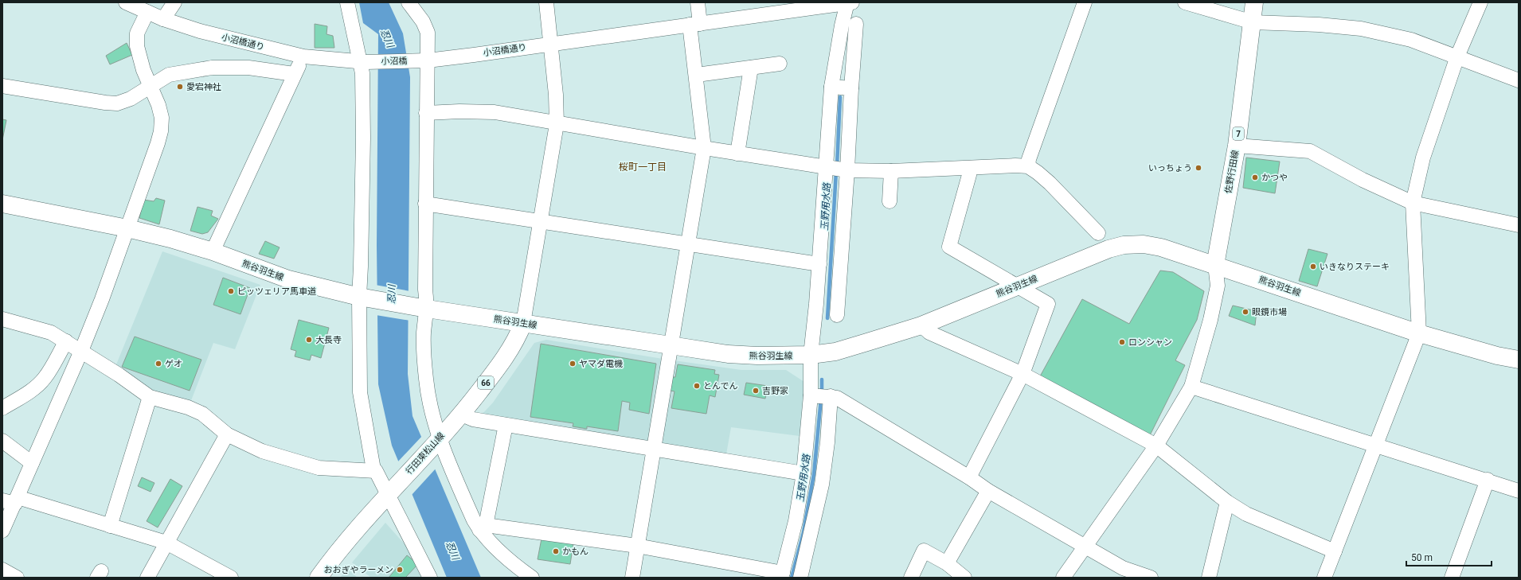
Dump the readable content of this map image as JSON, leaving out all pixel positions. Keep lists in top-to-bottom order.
{
  "streets": {
    "main road": [
      "7",
      "佐野行田線",
      "熊谷羽生線",
      "66",
      "行田東松山線"
    ],
    "street": ["小沼橋通り", "小沼橋"]
  },
  "crossings": [
    ["小沼橋通り", "小沼橋"],
    ["佐野行田線", "熊谷羽生線"],
    ["熊谷羽生線", "行田東松山線"]
  ],
  "districts": ["桜町一丁目"],
  "water": ["忍川", "玉野用水路"],
  "places": [
    "愛宕神社",
    "いっちょう",
    "かつや",
    "いきなりステーキ",
    "ピッツェリア馬車道",
    "眼鏡市場",
    "大長寺",
    "ロンシャン",
    "ゲオ",
    "ヤマダ電機",
    "とんでん",
    "吉野家",
    "かもん",
    "おおぎやラーメン"
  ],
  "scale_bar": "50 m"
}
